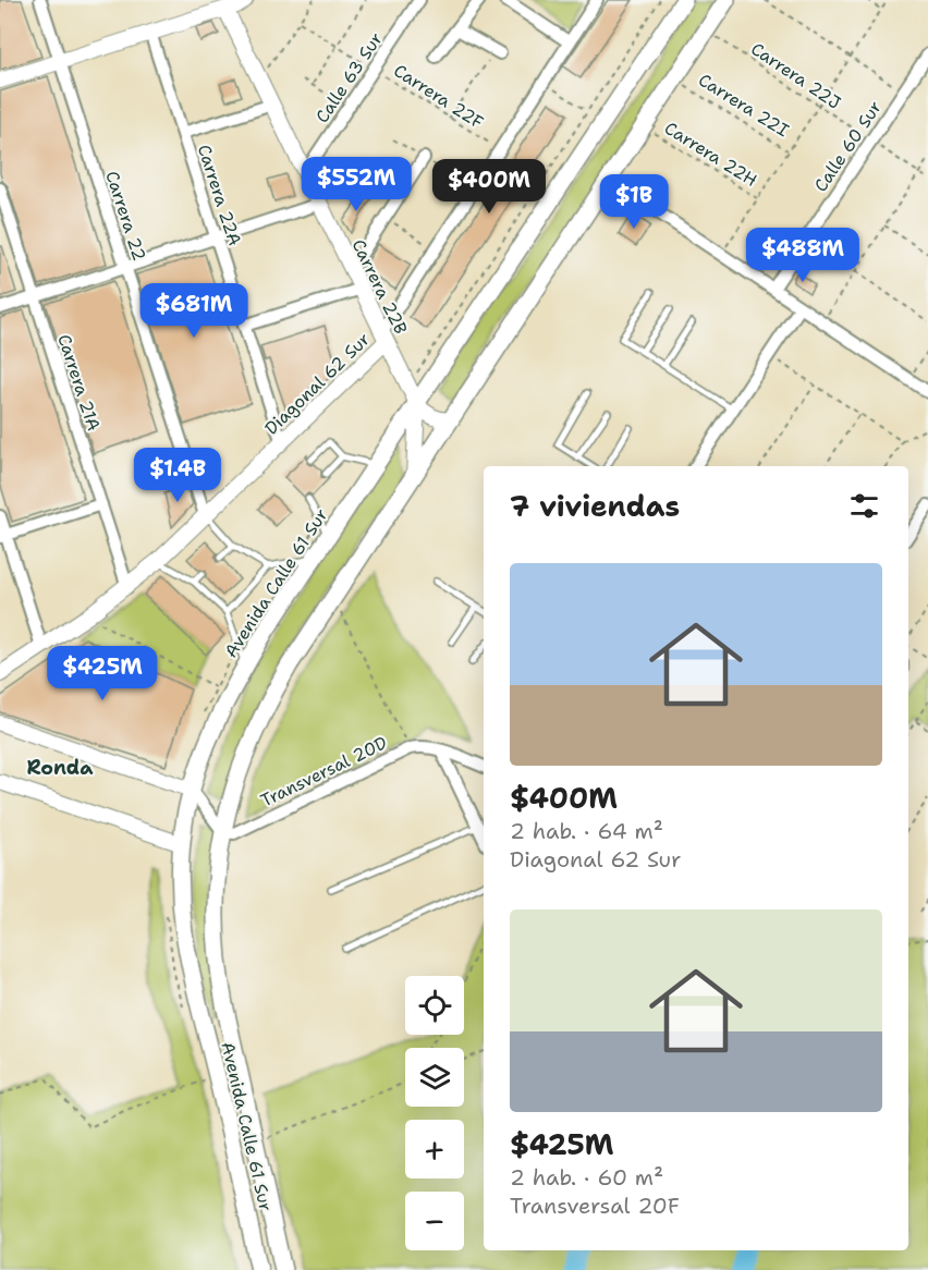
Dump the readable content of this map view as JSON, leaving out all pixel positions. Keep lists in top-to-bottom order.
{
  "streets": {
    "main road": ["Avenida Calle 61 Sur"],
    "street": [
      "Calle 63 Sur",
      "Calle 60 Sur",
      "Carrera 22A",
      "Carrera 22",
      "Carrera 22B",
      "Carrera 21A",
      "Diagonal 62 Sur",
      "Transversal 20D"
    ],
    "path": [
      "Carrera 22J",
      "Carrera 22F",
      "Carrera 22I",
      "Carrera 22H"
    ]
  },
  "crossings": [
    ["Carrera 22J", "Calle 60 Sur"],
    ["Calle 63 Sur", "Carrera 22F"],
    ["Calle 63 Sur", "Carrera 22B"],
    ["Carrera 22F", "Diagonal 62 Sur"],
    ["Carrera 22A", "Diagonal 62 Sur"],
    ["Carrera 22", "Diagonal 62 Sur"],
    ["Carrera 22B", "Diagonal 62 Sur"],
    ["Carrera 22B", "Avenida Calle 61 Sur"],
    ["Carrera 21A", "Diagonal 62 Sur"],
    ["Avenida Calle 61 Sur", "Transversal 20D"]
  ],
  "districts": ["Ronda"],
  "page": {
    "price": [
      "$552M",
      "$400M",
      "$1B",
      "$488M",
      "$681M",
      "$1.4B",
      "$425M"
    ],
    "heading": "7 viviendas",
    "list": [
      {
        "name": "$400M",
        "note": "2 hab. · 64 m² · Diagonal 62 Sur"
      },
      {
        "name": "$425M",
        "note": "2 hab. · 60 m² · Transversal 20F"
      }
    ],
    "map_buttons": ["+", "−"]
  }
}
